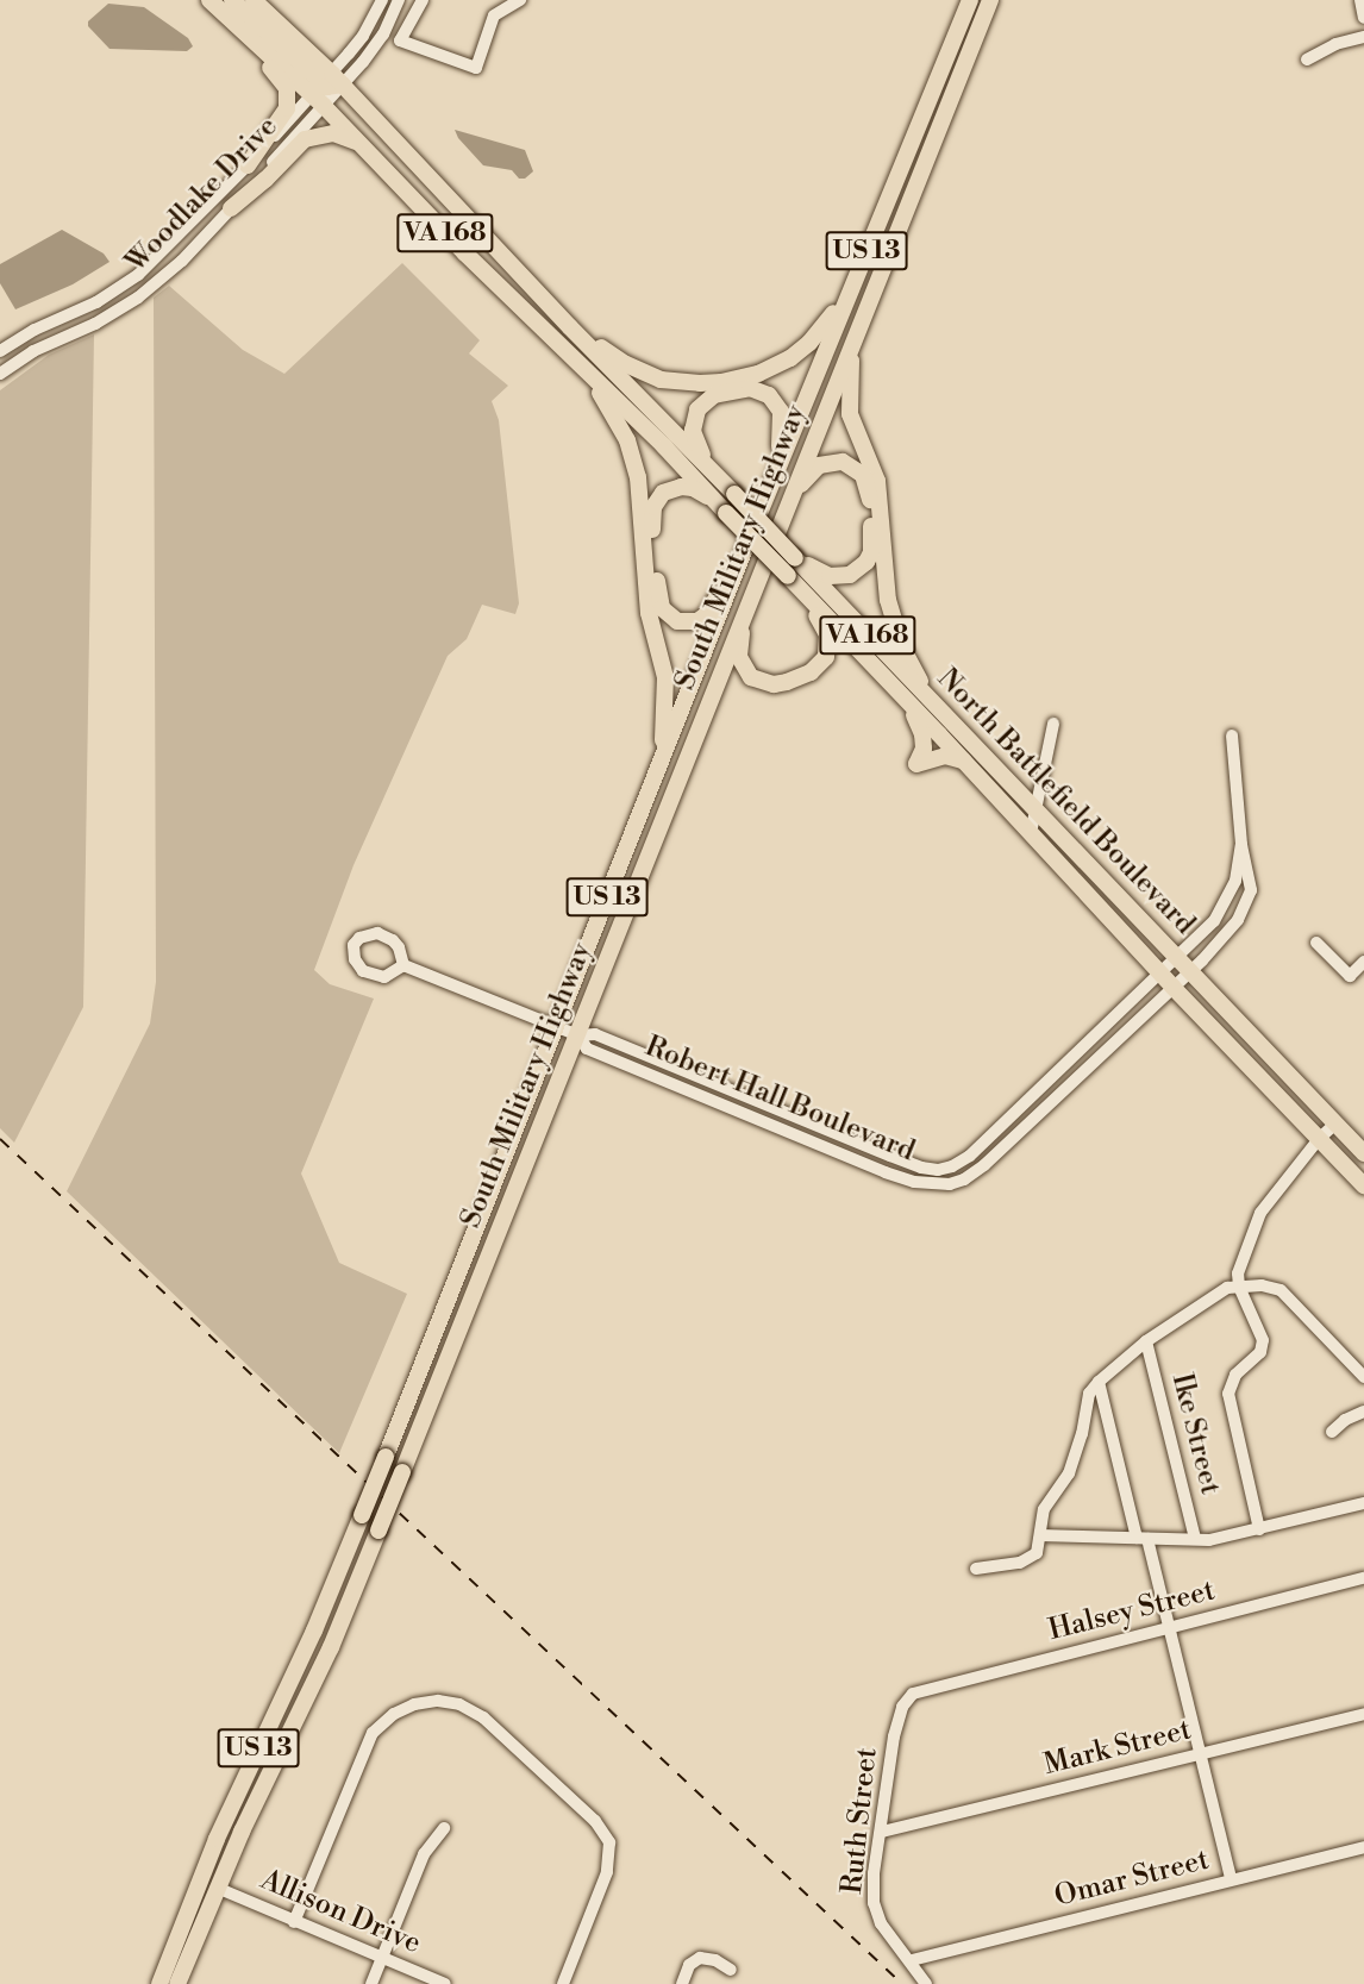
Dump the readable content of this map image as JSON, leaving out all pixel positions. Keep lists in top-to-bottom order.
{
  "streets": {
    "main road": [
      "VA 168",
      "US 13",
      "South Military Highway",
      "North Battlefield Boulevard"
    ],
    "street": [
      "Woodlake Drive",
      "Robert Hall Boulevard",
      "Ike Street",
      "Halsey Street",
      "Mark Street",
      "Ruth Street",
      "Omar Street",
      "Allison Drive"
    ]
  },
  "crossings": [
    ["Woodlake Drive", "North Battlefield Boulevard"],
    ["South Military Highway", "Robert Hall Boulevard"],
    ["South Military Highway", "Allison Drive"],
    ["North Battlefield Boulevard", "Robert Hall Boulevard"],
    ["Halsey Street", "Ruth Street"],
    ["Mark Street", "Ruth Street"],
    ["Ruth Street", "Omar Street"]
  ]
}
